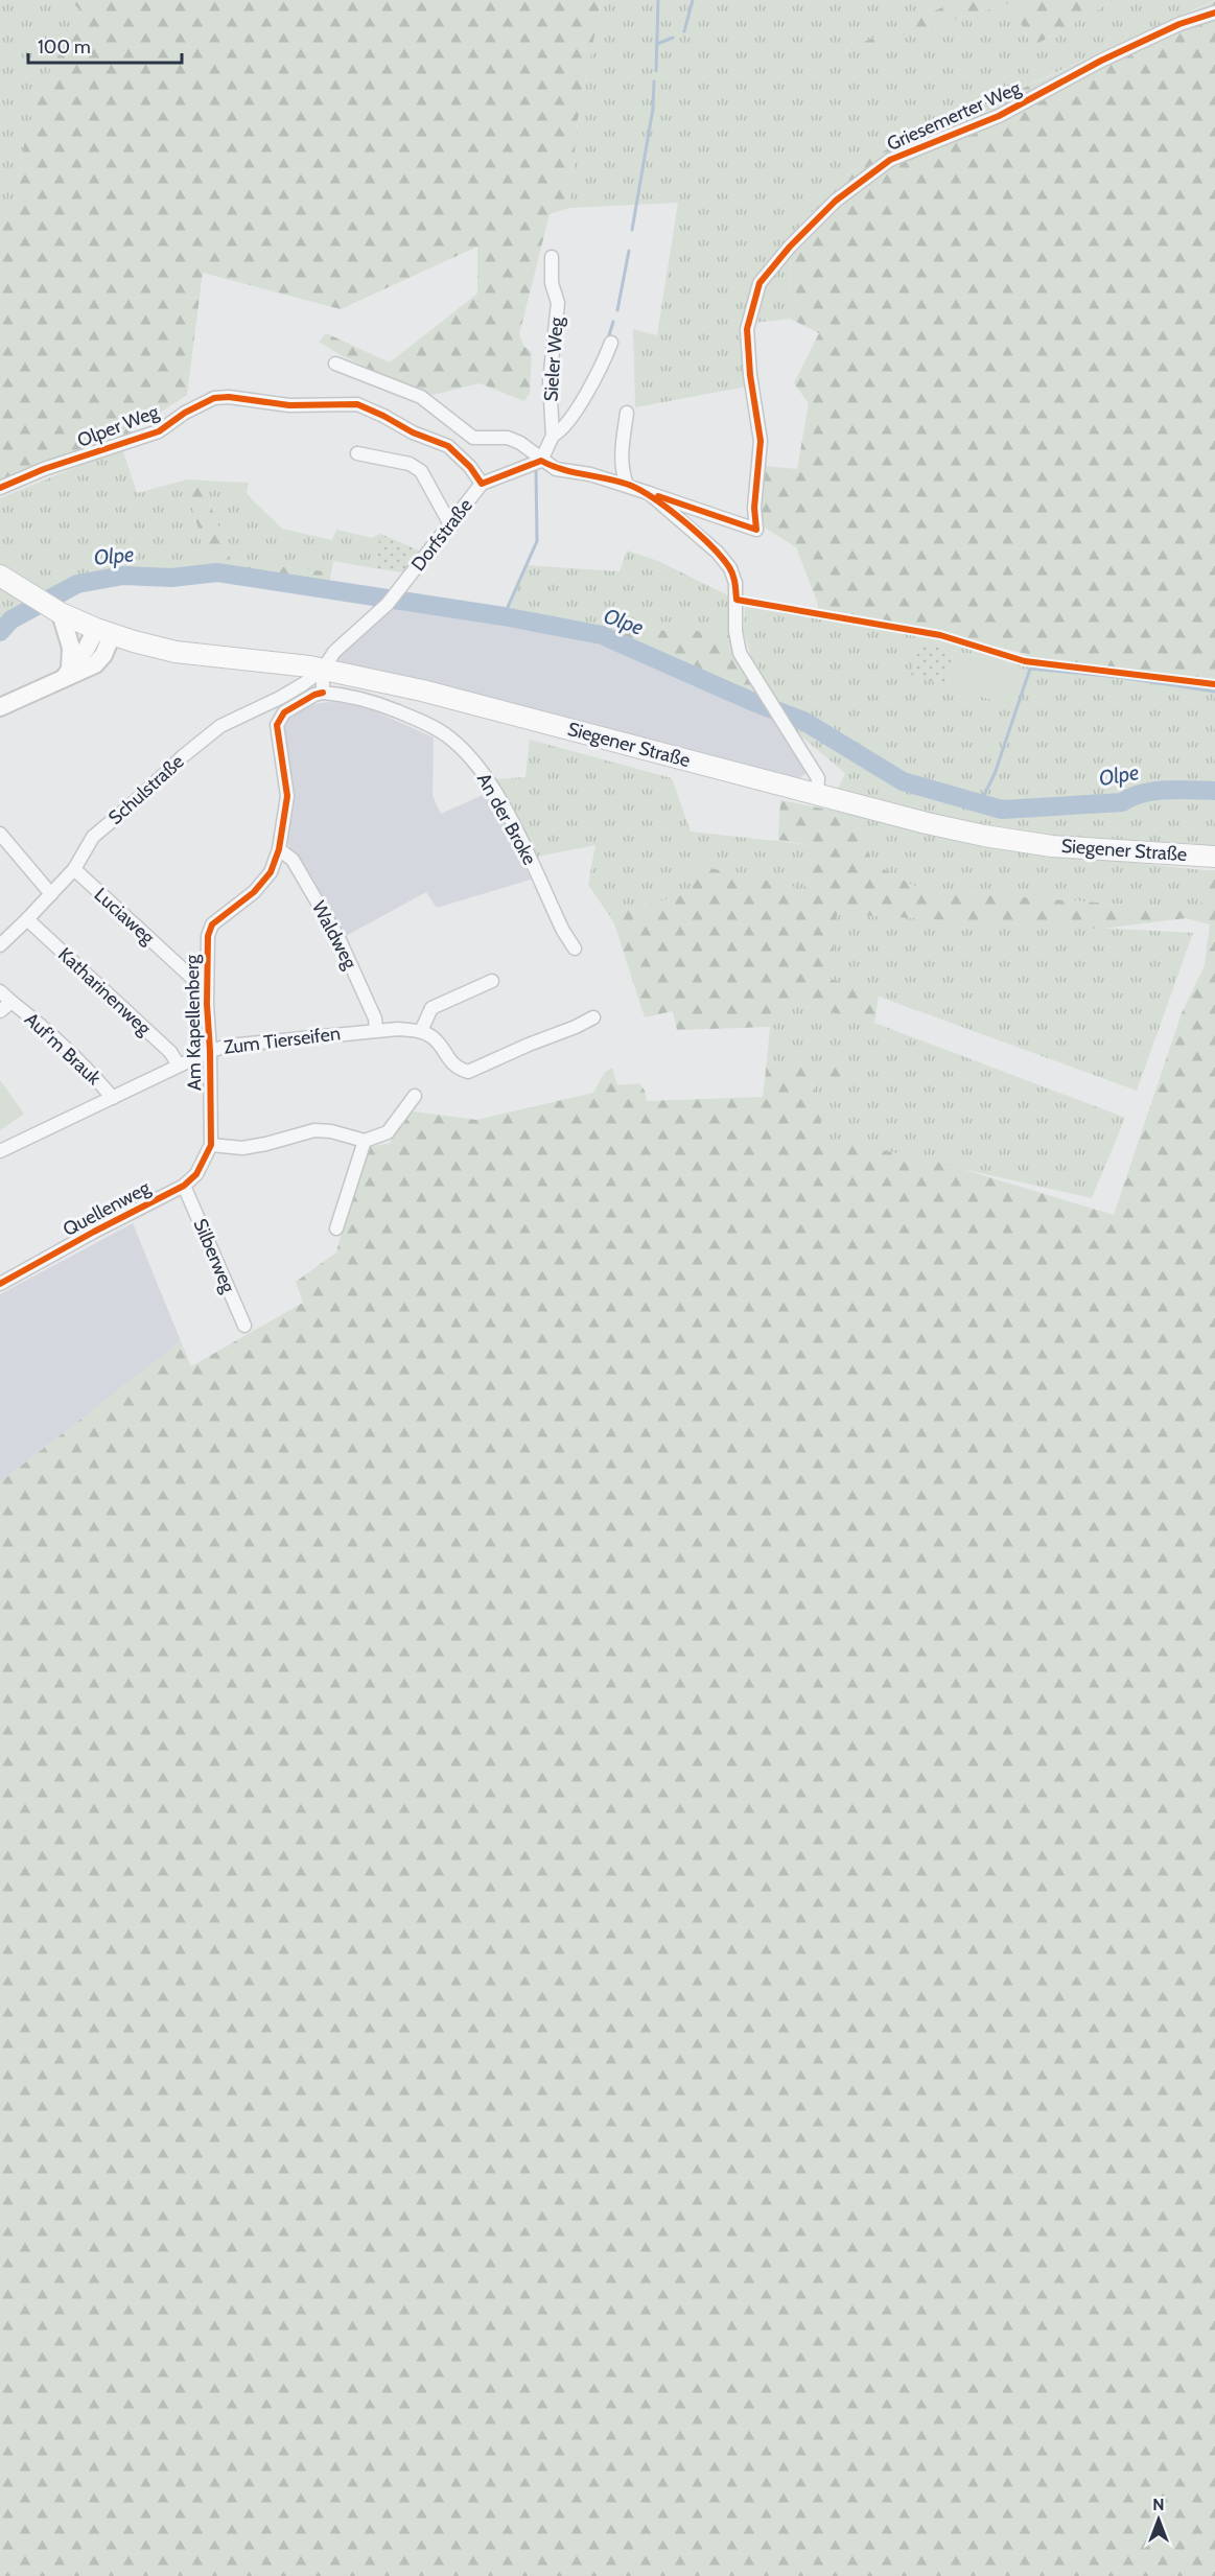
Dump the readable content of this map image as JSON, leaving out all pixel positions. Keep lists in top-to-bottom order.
{
  "streets": {
    "main road": ["Siegener Straße"],
    "street": [
      "Griesemerter Weg",
      "Sieler Weg",
      "Olper Weg",
      "Dorfstraße",
      "Schulstraße",
      "An der Broke",
      "Luciaweg",
      "Waldweg",
      "Katharinenweg",
      "Am Kapellenberg",
      "Zum Tierseifen",
      "Auf'm Brauk",
      "Quellenweg",
      "Silberweg"
    ]
  },
  "crossings": [
    ["Sieler Weg", "Dorfstraße"],
    ["Olper Weg", "Dorfstraße"],
    ["Dorfstraße", "Siegener Straße"],
    ["Dorfstraße", "Schulstraße"],
    ["Siegener Straße", "Schulstraße"],
    ["Schulstraße", "Luciaweg"],
    ["Schulstraße", "Katharinenweg"],
    ["An der Broke", "Am Kapellenberg"],
    ["Luciaweg", "Am Kapellenberg"],
    ["Waldweg", "Am Kapellenberg"],
    ["Waldweg", "Zum Tierseifen"],
    ["Katharinenweg", "Zum Tierseifen"],
    ["Am Kapellenberg", "Zum Tierseifen"],
    ["Am Kapellenberg", "Quellenweg"],
    ["Zum Tierseifen", "Auf'm Brauk"],
    ["Quellenweg", "Silberweg"]
  ],
  "water": ["Olpe"],
  "scale_bar": "100 m",
  "north": "top"
}
